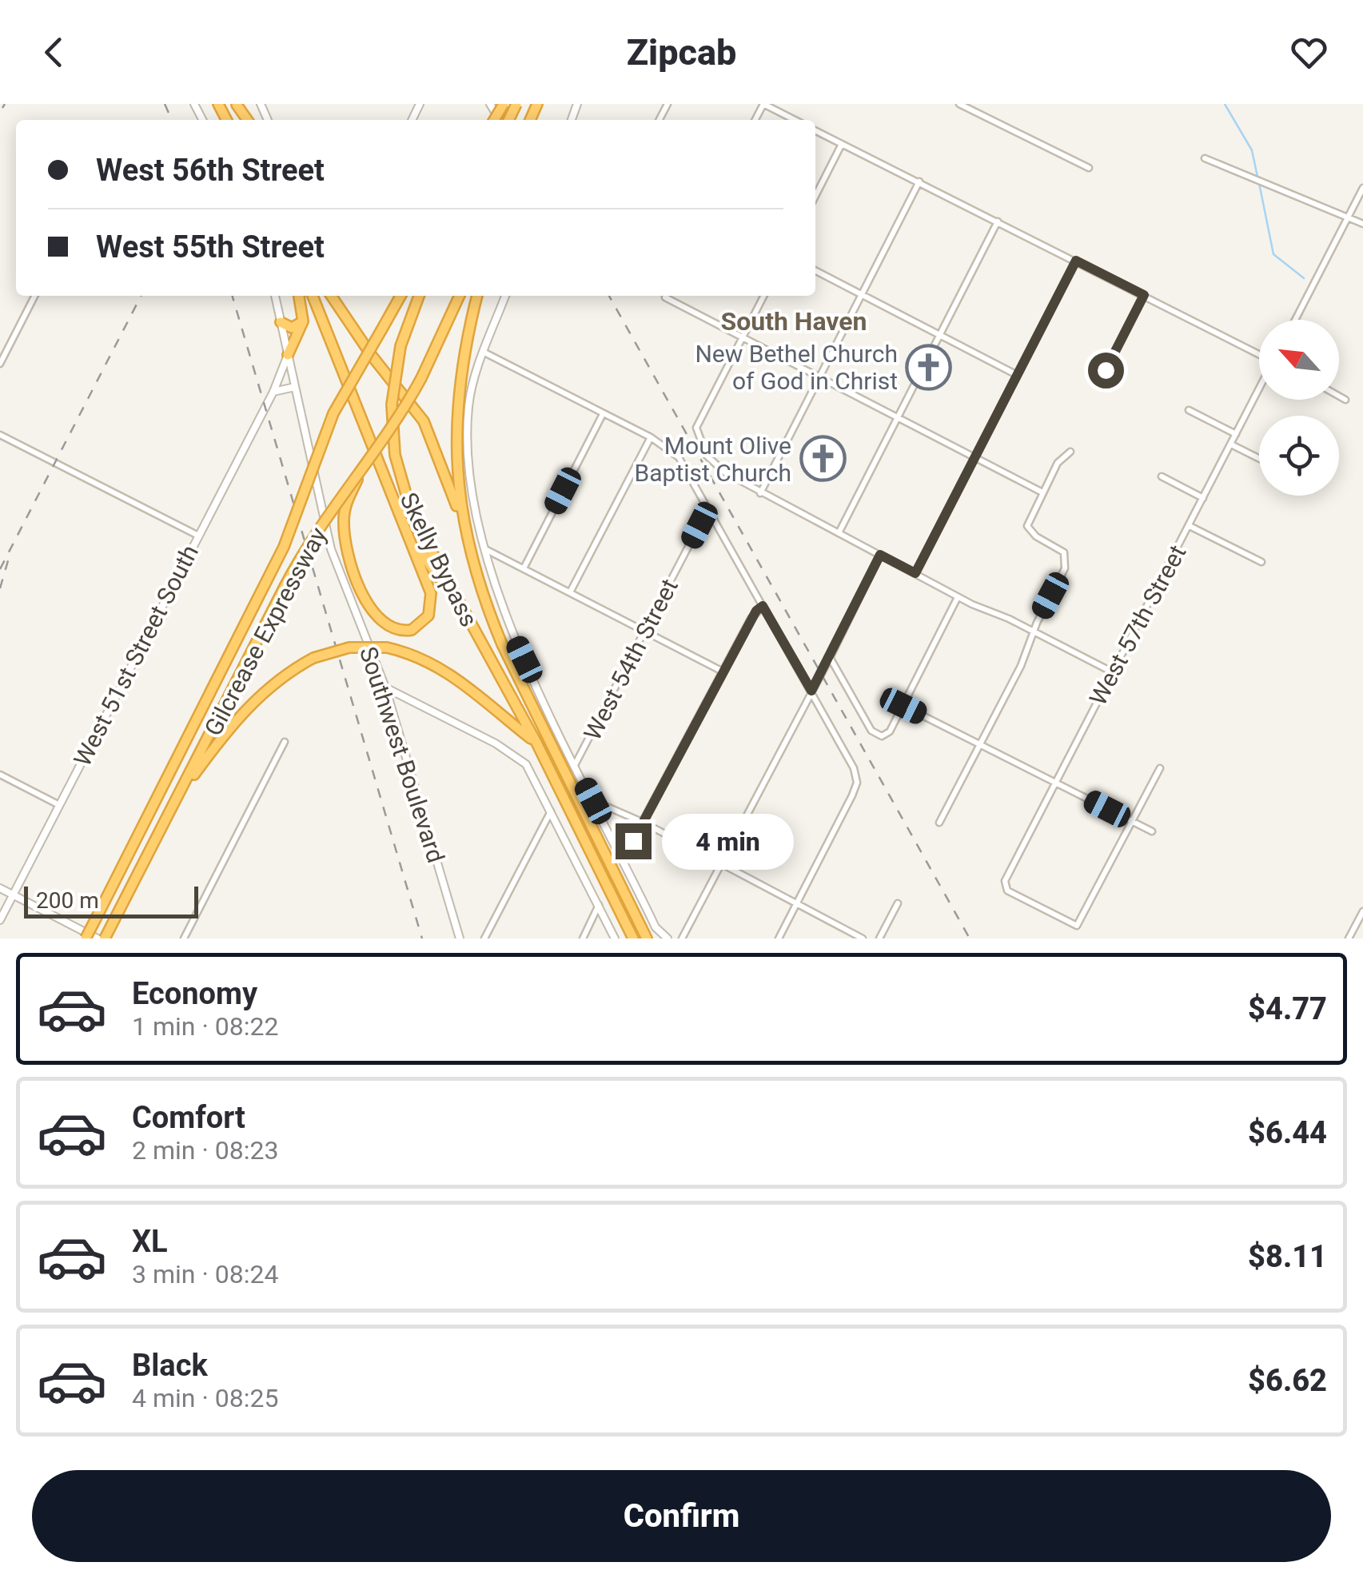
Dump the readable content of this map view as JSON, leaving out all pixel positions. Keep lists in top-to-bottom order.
{
  "streets": {
    "highway": ["Skelly Bypass", "Gilcrease Expressway"],
    "street": [
      "West 57th Street",
      "West 51st Street South",
      "West 54th Street",
      "Southwest Boulevard"
    ]
  },
  "crossings": [
    ["West 51st Street South", "Southwest Boulevard"]
  ],
  "districts": ["South Haven"],
  "places": {
    "church": ["New Bethel Church of God in Christ", "Mount Olive Baptist Church"]
  },
  "scale_bar": "200 m",
  "north": "top left",
  "page": {
    "header": "Zipcab",
    "banner": ["West 56th Street", "West 55th Street"],
    "bubble": "4 min",
    "scale": "200 m",
    "list": [
      {
        "name": "Economy",
        "note": "1 min · 08:22",
        "value": "$4.77"
      },
      {
        "name": "Comfort",
        "note": "2 min · 08:23",
        "value": "$6.44"
      },
      {
        "name": "XL",
        "note": "3 min · 08:24",
        "value": "$8.11"
      },
      {
        "name": "Black",
        "note": "4 min · 08:25",
        "value": "$6.62"
      }
    ],
    "buttons": "Confirm"
  }
}
